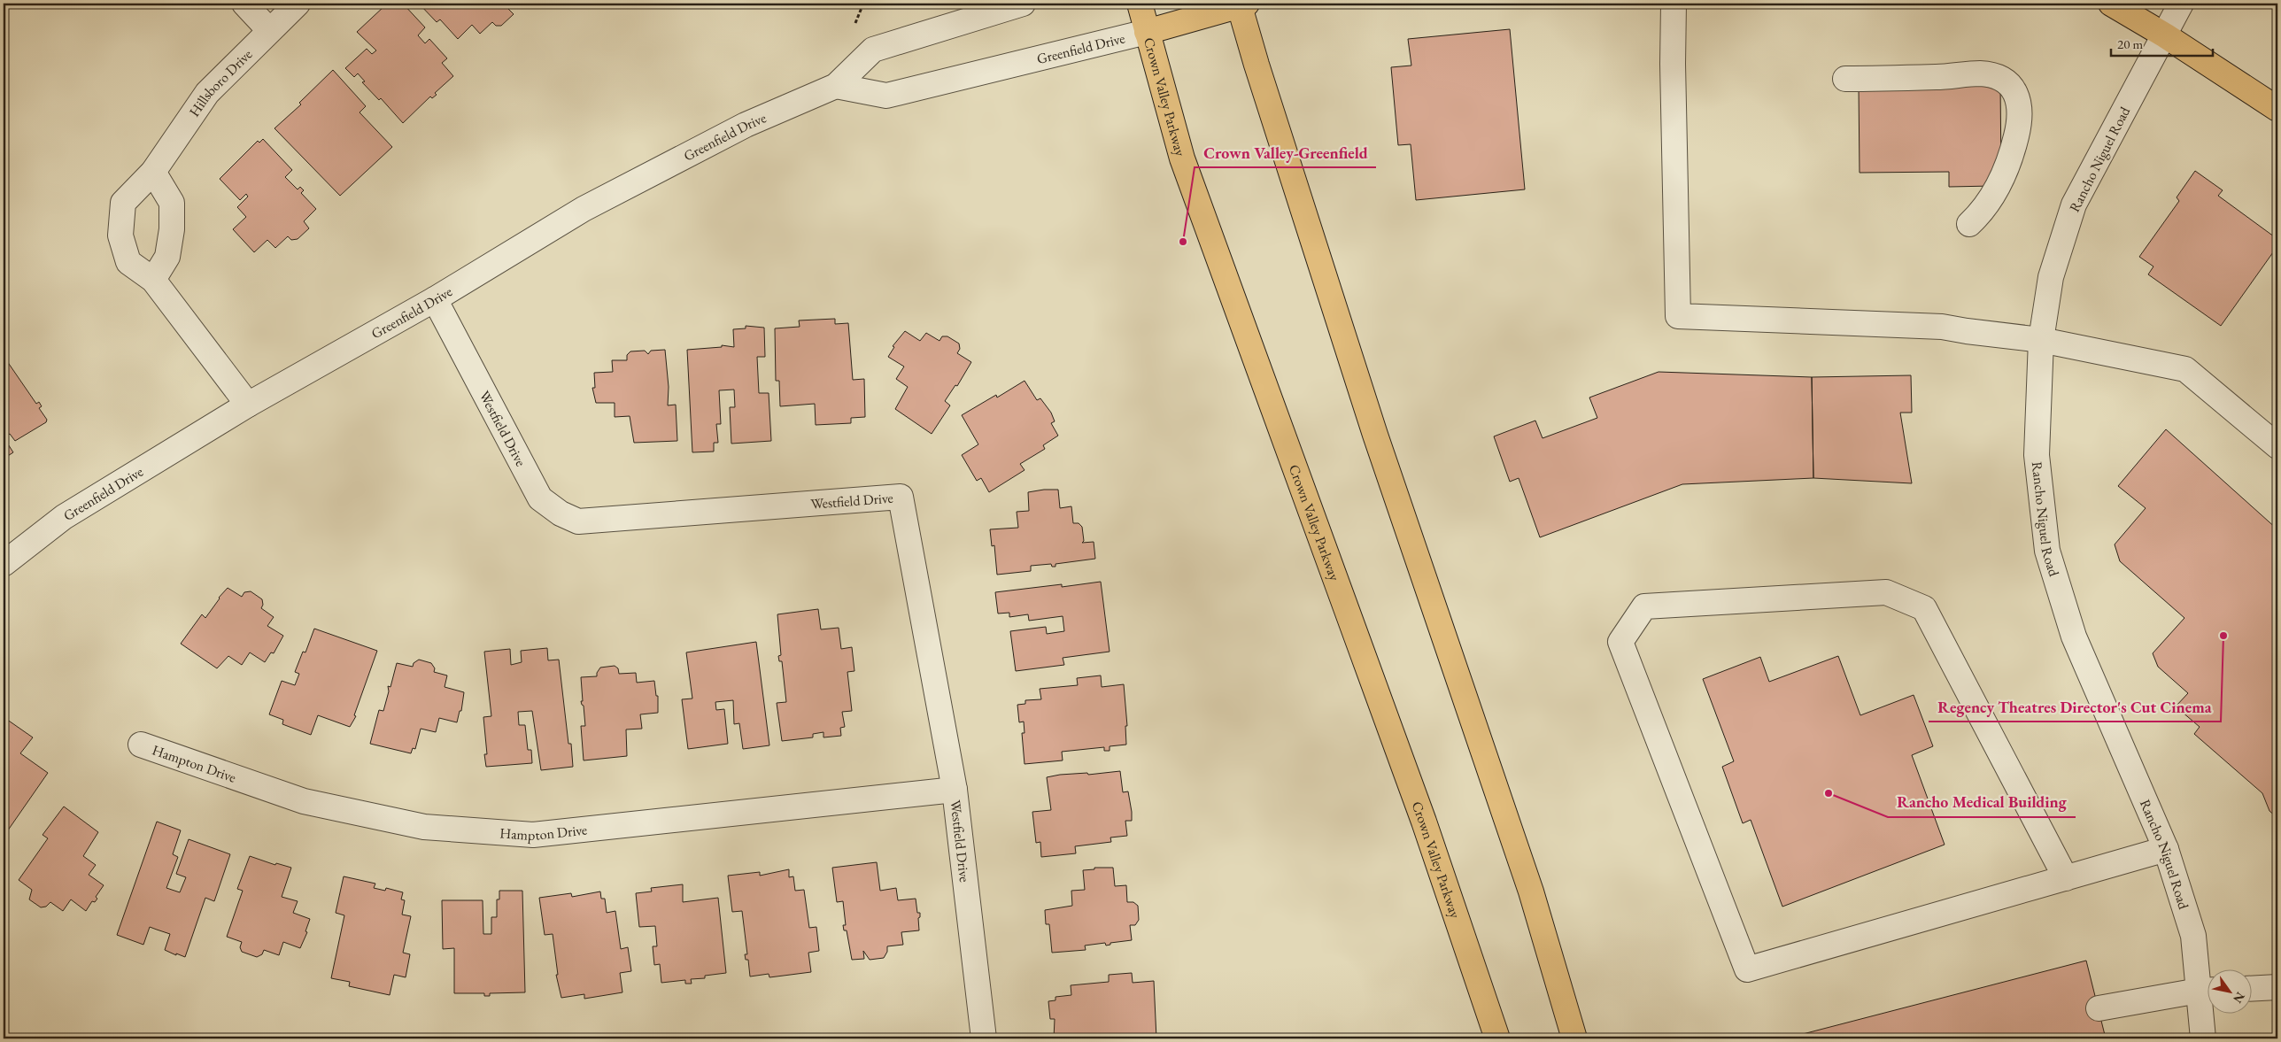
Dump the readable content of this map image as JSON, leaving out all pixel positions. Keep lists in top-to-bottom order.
{
  "streets": {
    "main road": ["Greenfield Drive", "Crown Valley Parkway"],
    "street": [
      "Hillsboro Drive",
      "Rancho Niguel Road",
      "Westfield Drive",
      "Hampton Drive"
    ]
  },
  "crossings": [
    ["Greenfield Drive", "Hillsboro Drive"],
    ["Greenfield Drive", "Crown Valley Parkway"],
    ["Greenfield Drive", "Westfield Drive"],
    ["Westfield Drive", "Hampton Drive"]
  ],
  "places": ["Crown Valley-Greenfield", "Regency Theatres Director's Cut Cinema", "Rancho Medical Building"],
  "scale_bar": "20 m",
  "north": "bottom right"
}
